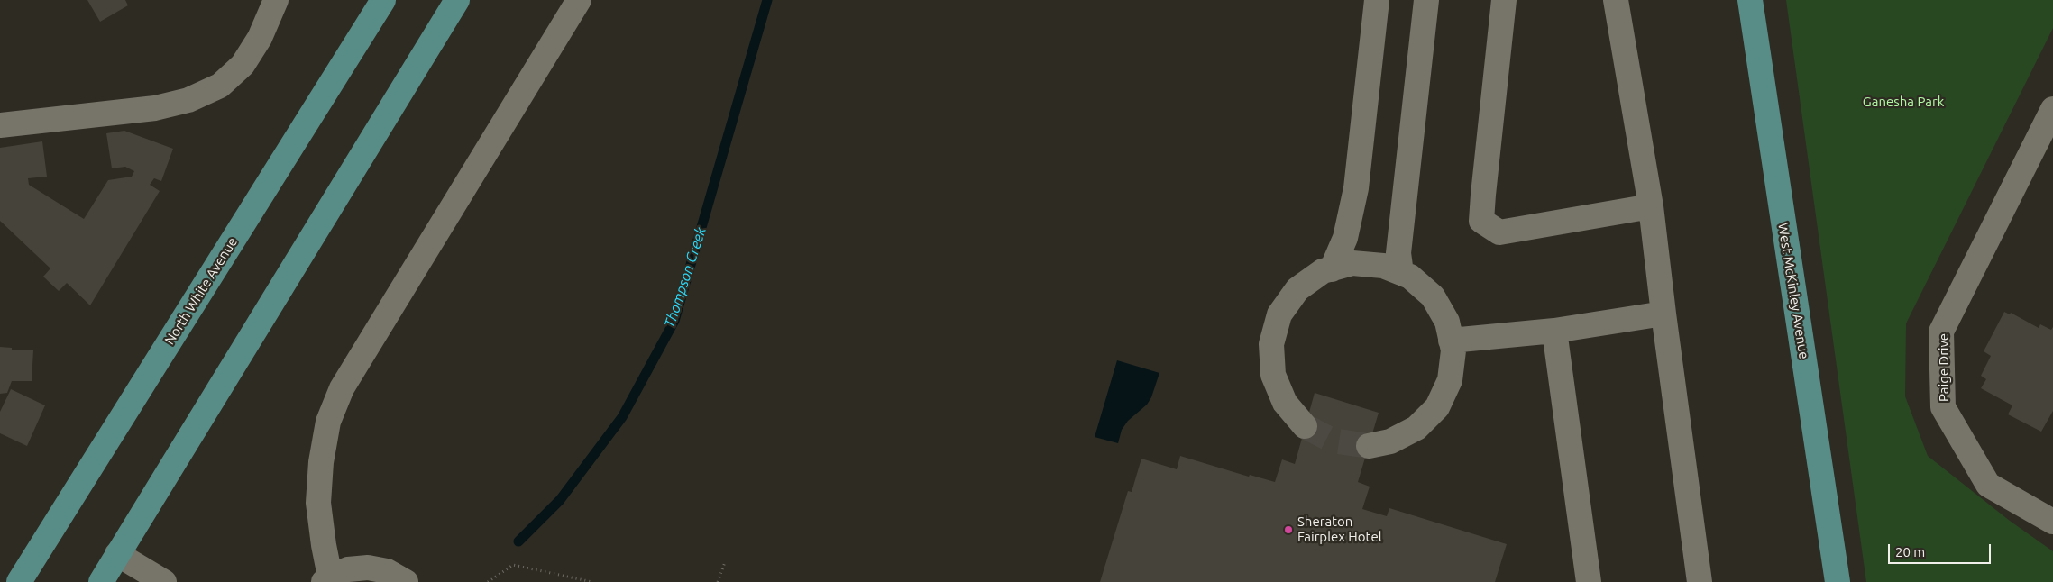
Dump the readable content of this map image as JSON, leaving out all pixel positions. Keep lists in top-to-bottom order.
{
  "streets": {
    "main road": ["North White Avenue", "West McKinley Avenue"],
    "street": ["Paige Drive"]
  },
  "water": ["Thompson Creek"],
  "parks": ["Ganesha Park"],
  "places": ["Sheraton Fairplex Hotel"],
  "scale_bar": "20 m"
}
